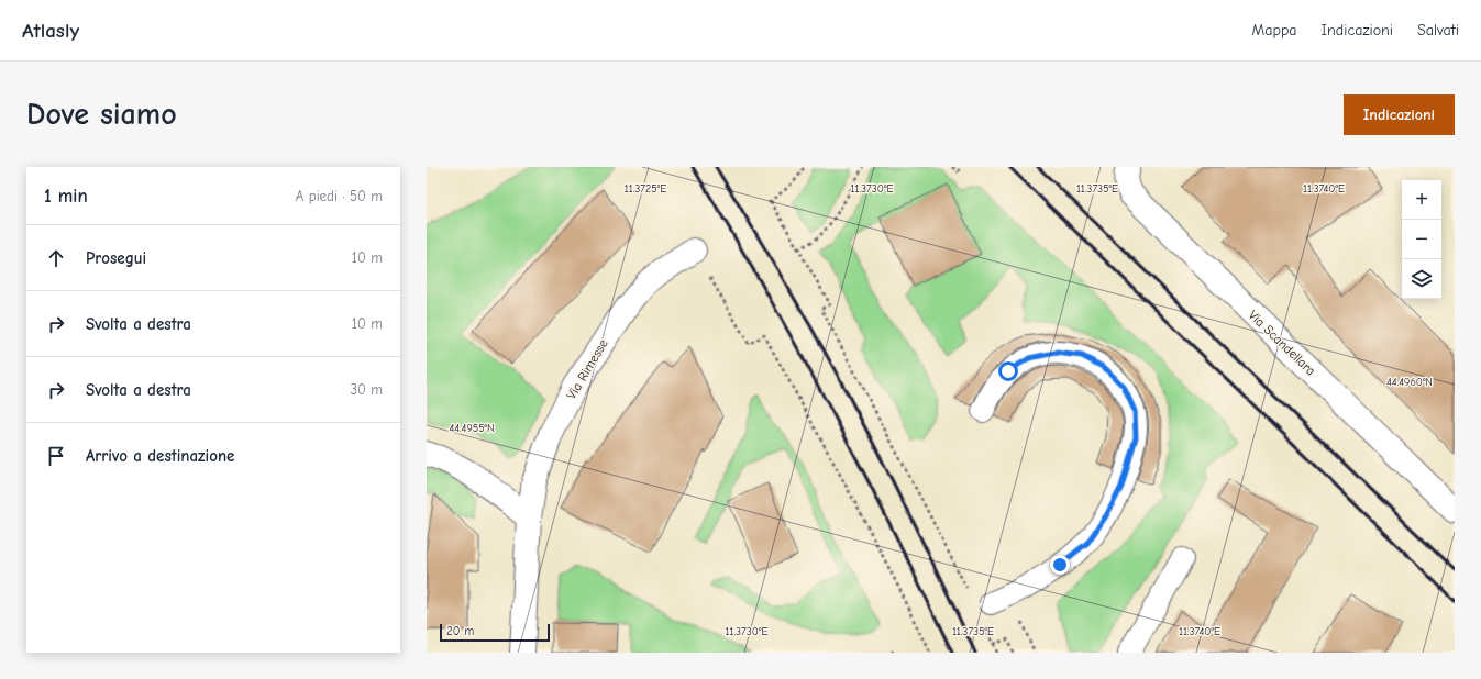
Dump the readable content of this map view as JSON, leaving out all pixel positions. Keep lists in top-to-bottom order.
{
  "streets": {
    "street": ["Via Scandellara", "Via Rimesse"]
  },
  "scale_bar": "20 m",
  "page": {
    "header": "Atlasly",
    "nav": ["Mappa", "Indicazioni", "Salvati"],
    "buttons": "Indicazioni",
    "title": "Dove siamo",
    "heading": ["1 min", "A piedi · 50 m"],
    "map_buttons": ["+", "−"],
    "list": [
      ["Prosegui", "10 m"],
      ["Svolta a destra", "10 m"],
      ["Svolta a destra", "30 m"],
      "Arrivo a destinazione"
    ],
    "scale": "20 m"
  },
  "coordinates": [
    "11.3725°E",
    "11.3730°E",
    "11.3735°E",
    "11.3740°E",
    "44.4960°N",
    "44.4955°N"
  ]
}
